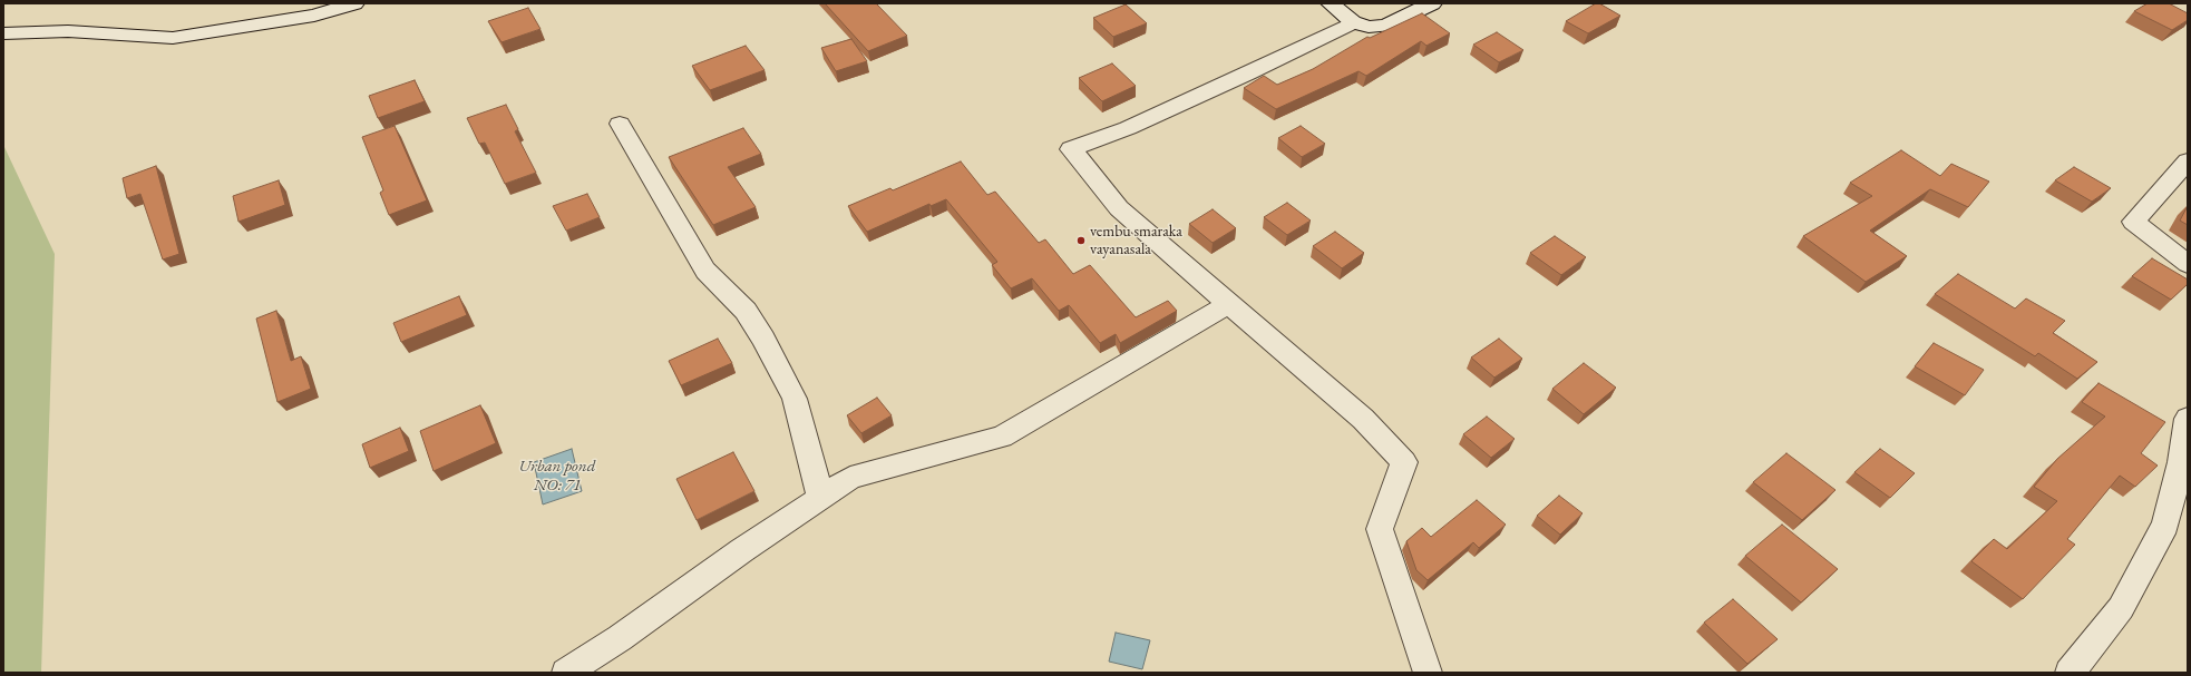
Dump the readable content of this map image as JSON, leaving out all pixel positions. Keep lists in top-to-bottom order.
{
  "water": ["Urban pond NO: 71"],
  "places": ["vembu smaraka vayanasala"]
}
